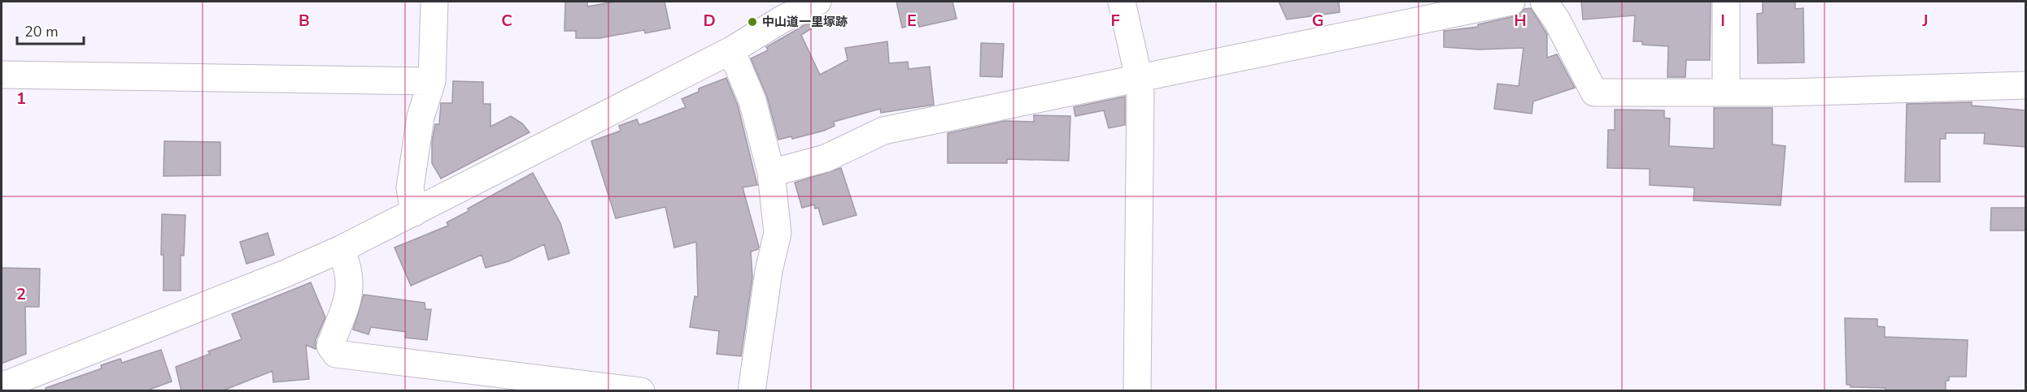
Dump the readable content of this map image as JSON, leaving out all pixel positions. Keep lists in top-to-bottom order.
{
  "places": ["中山道一里塚跡"],
  "scale_bar": "20 m",
  "grid": {
    "columns": [
      "B",
      "C",
      "D",
      "E",
      "F",
      "G",
      "H",
      "I",
      "J"
    ],
    "rows": ["1", "2"]
  }
}
